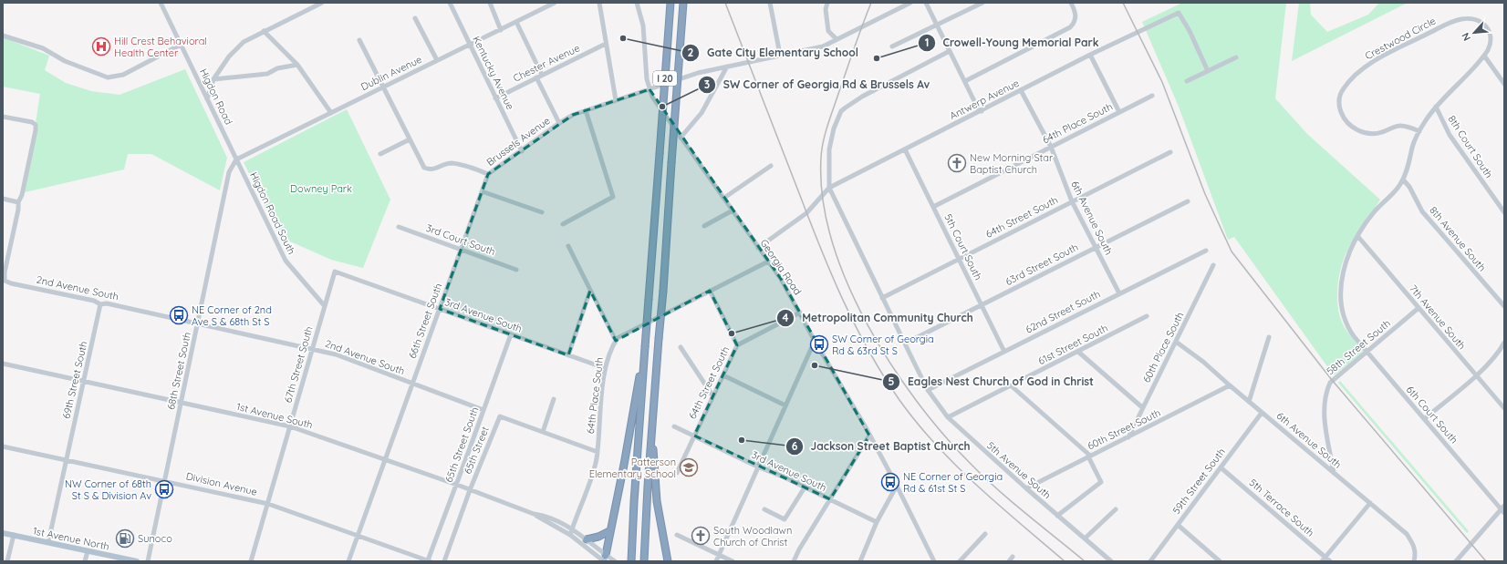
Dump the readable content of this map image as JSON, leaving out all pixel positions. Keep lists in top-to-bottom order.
{
  "streets": {
    "highway": ["I 20"],
    "main road": ["1st Avenue North"],
    "street": [
      "Crestwood Circle",
      "Chester Avenue",
      "Dublin Avenue",
      "Kentucky Avenue",
      "Higdon Road",
      "Antwerp Avenue",
      "64th Place South",
      "Brussels Avenue",
      "8th Court South",
      "Higdon Road South",
      "64th Street South",
      "6th Avenue South",
      "8th Avenue South",
      "3rd Court South",
      "5th Court South",
      "63rd Street South",
      "Georgia Road",
      "2nd Avenue South",
      "62nd Street South",
      "3rd Avenue South",
      "7th Avenue South",
      "66th Street South",
      "61st Street South",
      "60th Place South",
      "58th Street South",
      "67th Street South",
      "68th Street South",
      "69th Street South",
      "6th Court South",
      "1st Avenue South",
      "60th Street South",
      "65th Street South",
      "65th Street",
      "5th Avenue South",
      "59th Street South",
      "Division Avenue",
      "5th Terrace South"
    ]
  },
  "crossings": [
    ["Chester Avenue", "Kentucky Avenue"],
    ["Dublin Avenue", "Kentucky Avenue"],
    ["Dublin Avenue", "Higdon Road"],
    ["Dublin Avenue", "Higdon Road South"],
    ["Dublin Avenue", "68th Street South"],
    ["Kentucky Avenue", "Brussels Avenue"],
    ["Higdon Road", "Higdon Road South"],
    ["Higdon Road", "68th Street South"],
    ["Antwerp Avenue", "6th Avenue South"],
    ["Antwerp Avenue", "5th Court South"],
    ["Antwerp Avenue", "Georgia Road"],
    ["Antwerp Avenue", "5th Avenue South"],
    ["64th Place South", "6th Avenue South"],
    ["64th Place South", "5th Court South"],
    ["64th Place South", "Georgia Road"],
    ["64th Place South", "3rd Avenue South"],
    ["64th Place South", "1st Avenue South"],
    ["Brussels Avenue", "66th Street South"],
    ["Higdon Road South", "67th Street South"],
    ["Higdon Road South", "68th Street South"],
    ["64th Street South", "6th Avenue South"],
    ["64th Street South", "5th Court South"],
    ["64th Street South", "Georgia Road"],
    ["64th Street South", "3rd Avenue South"],
    ["64th Street South", "5th Avenue South"],
    ["6th Avenue South", "63rd Street South"],
    ["6th Avenue South", "62nd Street South"],
    ["6th Avenue South", "60th Place South"],
    ["6th Avenue South", "58th Street South"],
    ["6th Avenue South", "60th Street South"],
    ["6th Avenue South", "59th Street South"],
    ["3rd Court South", "66th Street South"],
    ["5th Court South", "63rd Street South"],
    ["5th Court South", "62nd Street South"],
    ["63rd Street South", "5th Avenue South"],
    ["2nd Avenue South", "66th Street South"],
    ["2nd Avenue South", "67th Street South"],
    ["2nd Avenue South", "68th Street South"],
    ["2nd Avenue South", "69th Street South"],
    ["2nd Avenue South", "65th Street South"],
    ["62nd Street South", "5th Avenue South"],
    ["3rd Avenue South", "66th Street South"],
    ["3rd Avenue South", "67th Street South"],
    ["3rd Avenue South", "65th Street South"],
    ["7th Avenue South", "58th Street South"],
    ["7th Avenue South", "6th Court South"],
    ["66th Street South", "1st Avenue South"],
    ["66th Street South", "Division Avenue"],
    ["61st Street South", "5th Avenue South"],
    ["60th Place South", "60th Street South"],
    ["58th Street South", "6th Court South"],
    ["67th Street South", "1st Avenue South"],
    ["67th Street South", "Division Avenue"],
    ["68th Street South", "1st Avenue South"],
    ["68th Street South", "Division Avenue"],
    ["69th Street South", "1st Avenue South"],
    ["69th Street South", "Division Avenue"],
    ["69th Street South", "1st Avenue North"],
    ["1st Avenue South", "65th Street South"],
    ["1st Avenue South", "65th Street"],
    ["60th Street South", "5th Avenue South"],
    ["65th Street South", "Division Avenue"],
    ["59th Street South", "5th Terrace South"]
  ],
  "parks": ["Downey Park"],
  "places": {
    "other": [
      "Gate City Elementary School",
      "Crowell-Young Memorial Park",
      "SW Corner of Georgia Rd & Brussels Av",
      "Metropolitan Community Church",
      "Eagles Nest Church of God in Christ",
      "Jackson Street Baptist Church"
    ],
    "hospital": ["Hill Crest Behavioral Health Center"],
    "church": ["New Morning Star Baptist Church", "South Woodlawn Church of Christ"],
    "bus stop": [
      "NE Corner of 2nd Ave S & 68th St S",
      "SW Corner of Georgia Rd & 63rd St S",
      "NE Corner of Georgia Rd & 61st St S",
      "NW Corner of 68th St S & Division Av"
    ],
    "school or university": ["Patterson Elementary School"],
    "fuel station": ["Sunoco"]
  },
  "north": "bottom left"
}
